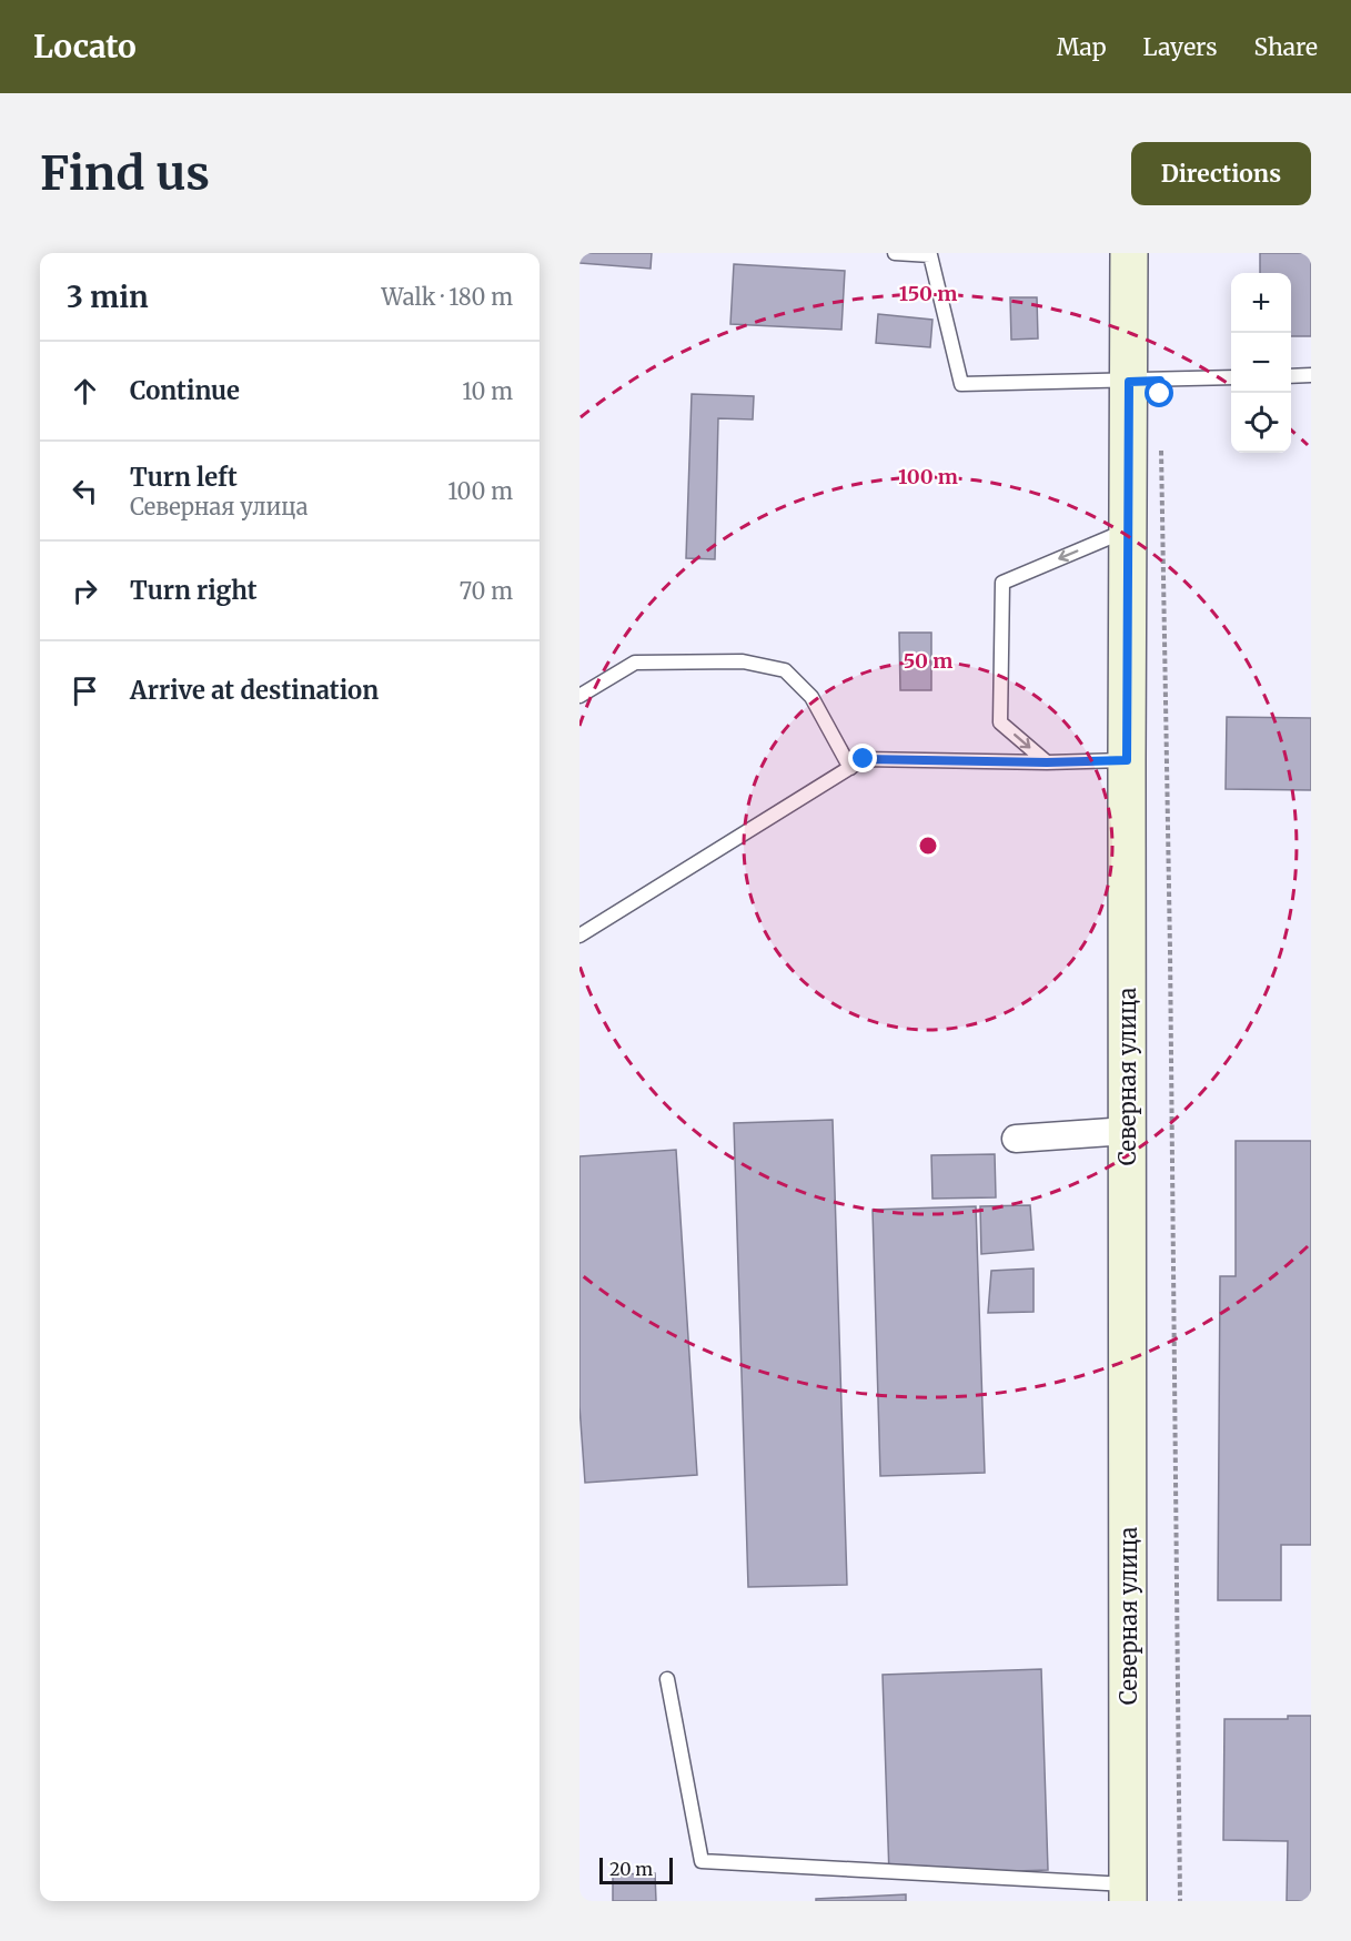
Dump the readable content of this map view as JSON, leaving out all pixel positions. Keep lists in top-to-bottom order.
{
  "streets": {
    "main road": ["Северная улица"]
  },
  "scale_bar": "20 m",
  "page": {
    "header": "Locato",
    "nav": ["Map", "Layers", "Share"],
    "buttons": "Directions",
    "title": "Find us",
    "heading": ["3 min", "Walk · 180 m"],
    "map_buttons": ["+", "−"],
    "list": [
      ["Continue", "10 m"],
      ["Turn left", "Северная улица", "100 m"],
      ["Turn right", "70 m"],
      "Arrive at destination"
    ],
    "scale": "20 m"
  },
  "rings": ["150 m", "100 m", "50 m"]
}
